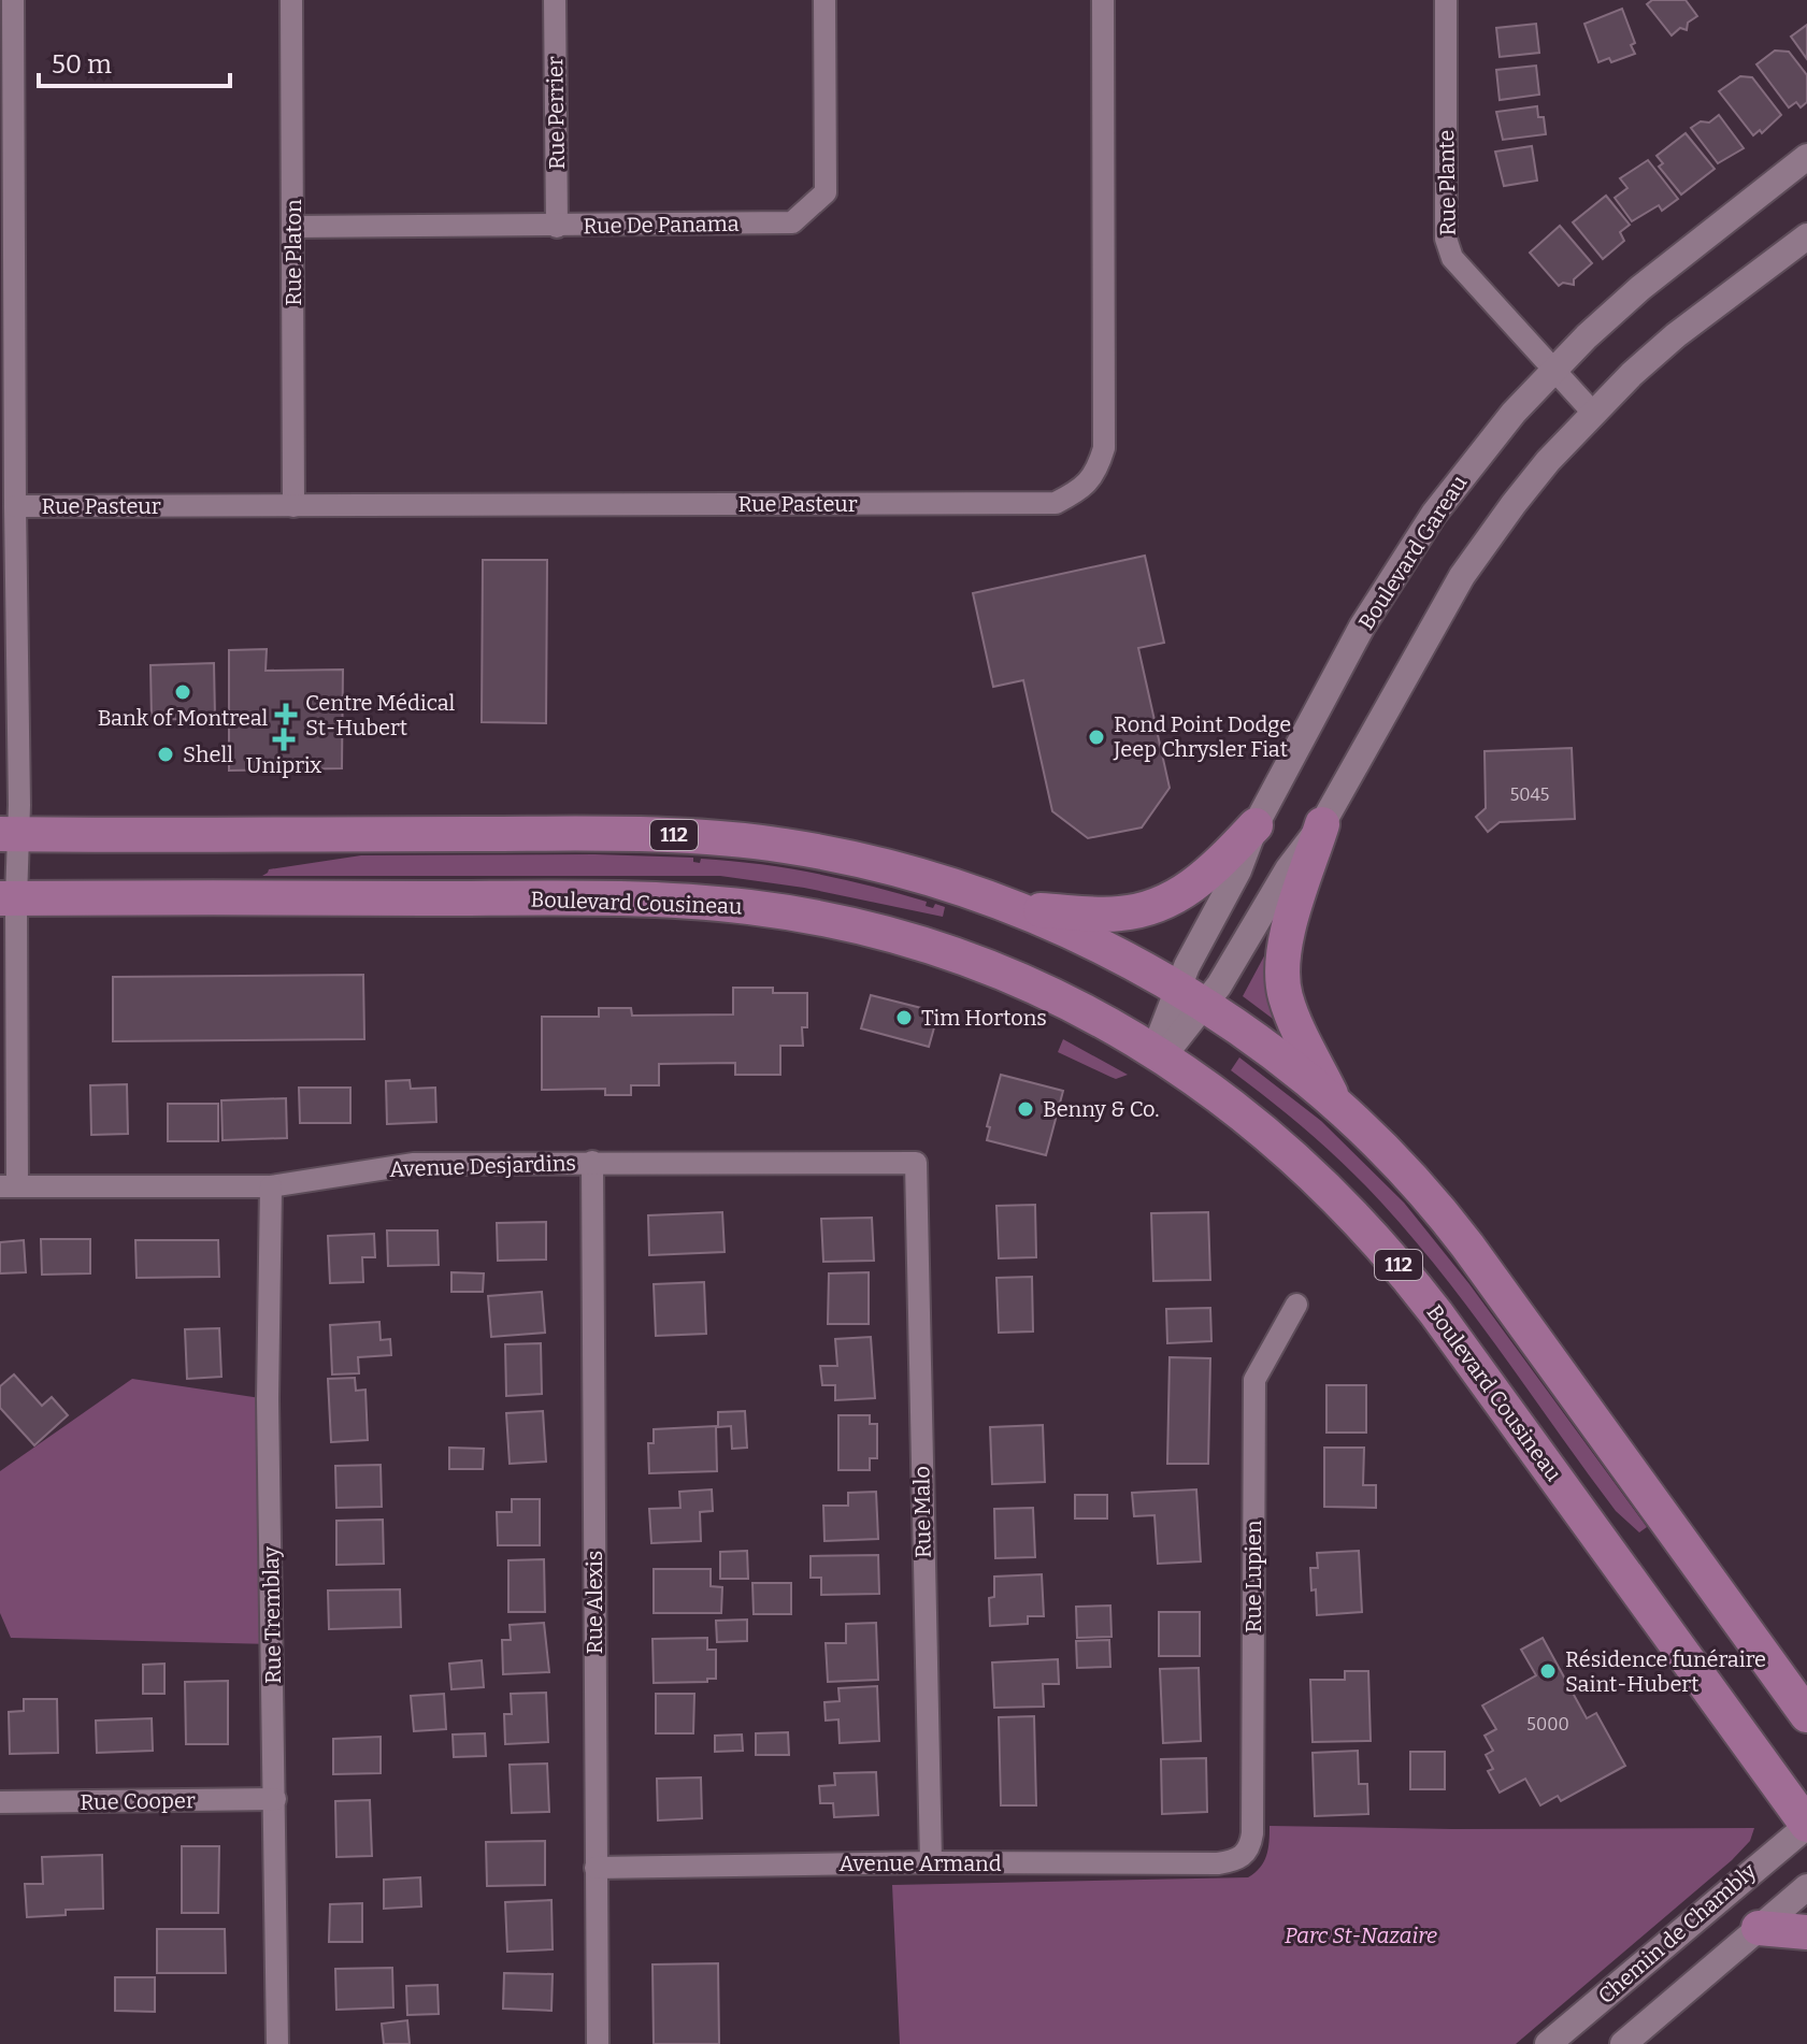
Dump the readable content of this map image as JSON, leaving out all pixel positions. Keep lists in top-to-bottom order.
{
  "streets": {
    "main road": ["112", "Boulevard Cousineau"],
    "street": [
      "Rue Perrier",
      "Rue Plante",
      "Rue De Panama",
      "Rue Platon",
      "Rue Pasteur",
      "Boulevard Gareau",
      "Avenue Desjardins",
      "Rue Malo",
      "Rue Lupien",
      "Rue Alexis",
      "Rue Tremblay",
      "Rue Cooper",
      "Avenue Armand",
      "Chemin de Chambly"
    ]
  },
  "crossings": [
    ["Rue Perrier", "Rue De Panama"],
    ["Rue Plante", "Boulevard Gareau"],
    ["Rue De Panama", "Rue Platon"],
    ["Rue Platon", "Rue Pasteur"],
    ["Boulevard Gareau", "112"],
    ["Boulevard Gareau", "Boulevard Cousineau"],
    ["Boulevard Cousineau", "Chemin de Chambly"],
    ["Avenue Desjardins", "Rue Malo"],
    ["Avenue Desjardins", "Rue Alexis"],
    ["Avenue Desjardins", "Rue Tremblay"],
    ["Rue Malo", "Avenue Armand"],
    ["Rue Lupien", "Avenue Armand"],
    ["Rue Alexis", "Avenue Armand"],
    ["Rue Tremblay", "Rue Cooper"]
  ],
  "parks": ["Parc St-Nazaire"],
  "places": {
    "other": [
      "Bank of Montreal",
      "Rond Point Dodge Jeep Chrysler Fiat",
      "Shell",
      "Tim Hortons",
      "Benny & Co.",
      "Résidence funéraire Saint-Hubert"
    ],
    "health": ["Centre Médical St-Hubert", "Uniprix"]
  },
  "house_numbers": ["5045", "5000"],
  "scale_bar": "50 m"
}
